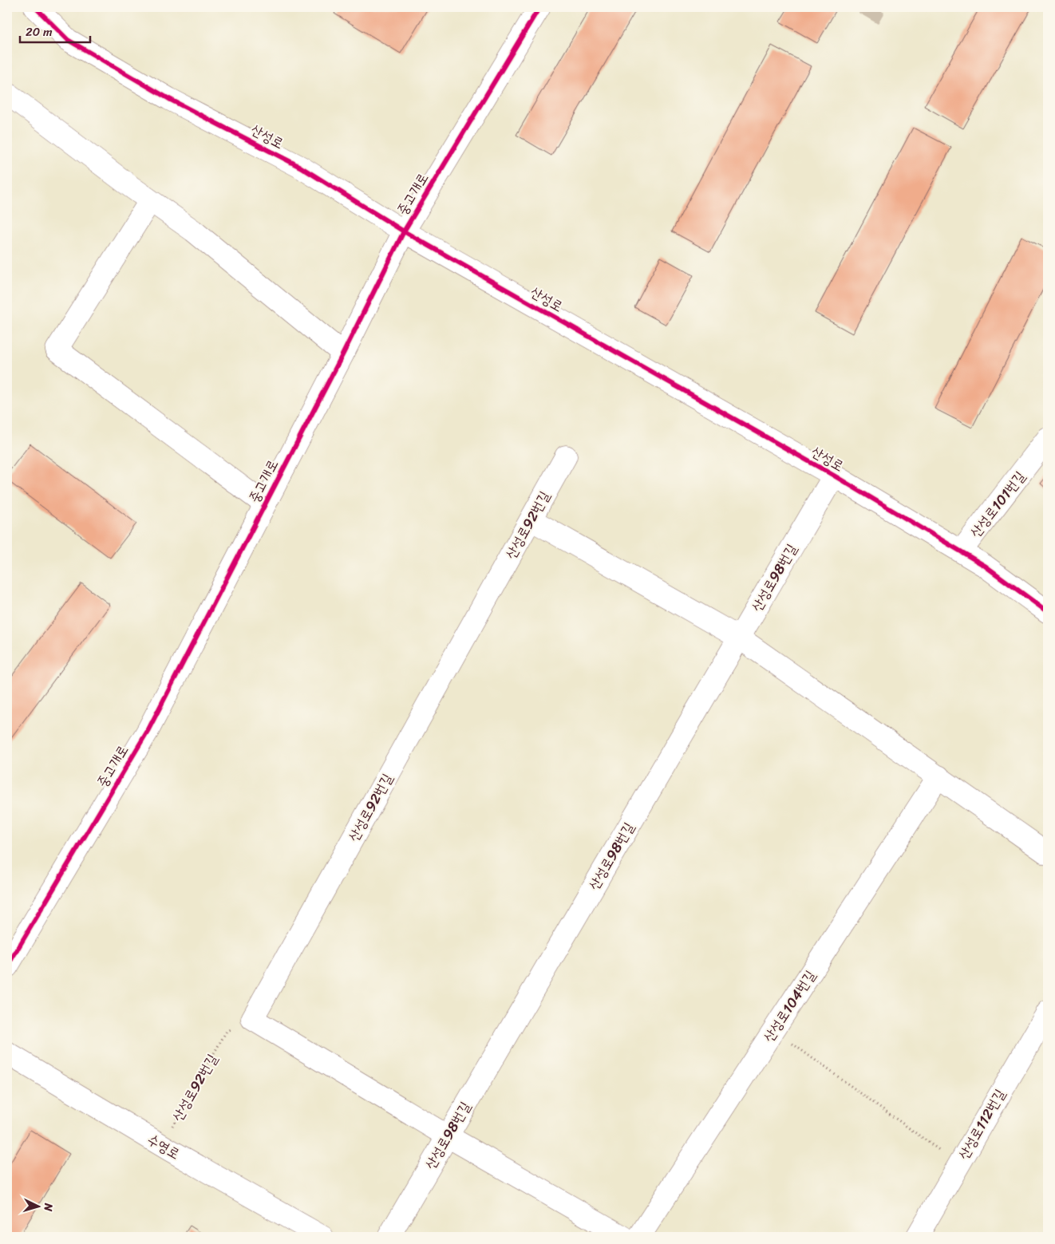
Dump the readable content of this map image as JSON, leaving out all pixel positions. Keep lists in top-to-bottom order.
{
  "streets": {
    "street": [
      "산성로",
      "중고개로",
      "산성로101번길",
      "산성로92번길",
      "산성로98번길",
      "산성로104번길",
      "산성로112번길",
      "수영로"
    ]
  },
  "crossings": [
    ["산성로", "중고개로"],
    ["산성로", "산성로101번길"],
    ["산성로", "산성로98번길"],
    ["산성로92번길", "수영로"]
  ],
  "scale_bar": "20 m",
  "north": "right"
}
